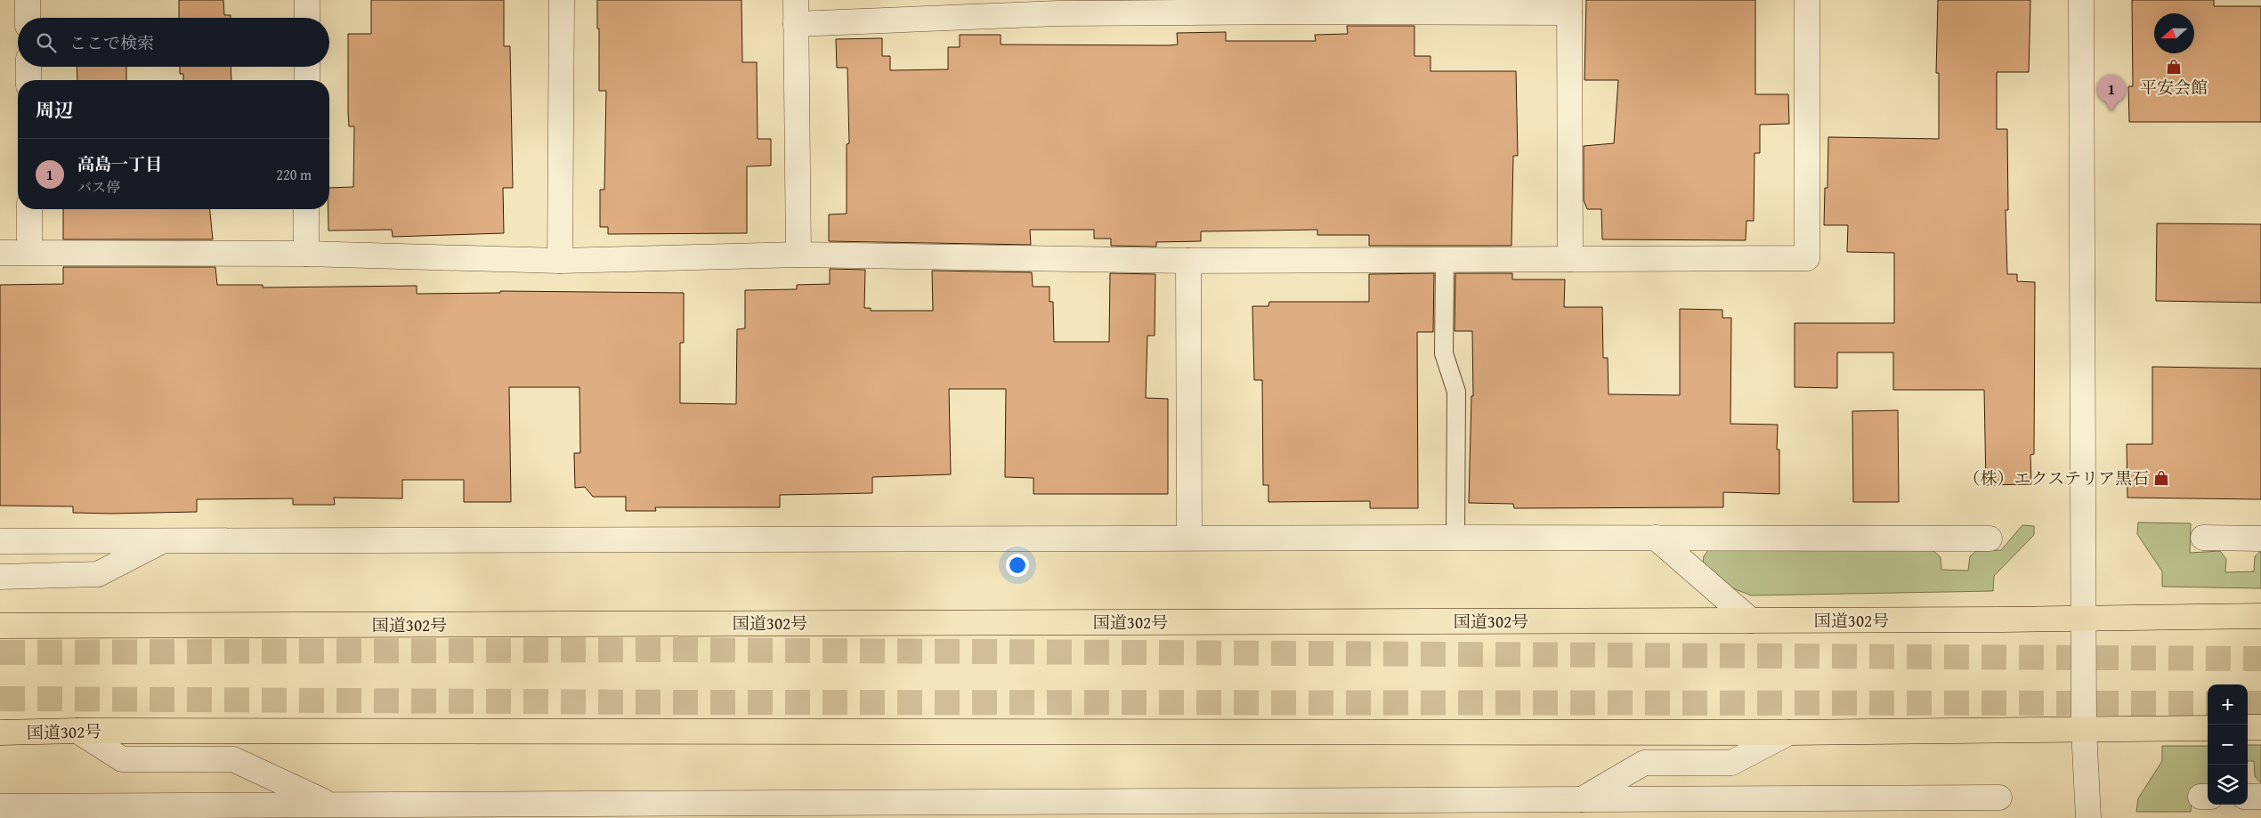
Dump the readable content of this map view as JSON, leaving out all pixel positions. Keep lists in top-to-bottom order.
{
  "streets": {
    "highway": ["国道302号"]
  },
  "places": {
    "shop": ["平安会館", "（株）エクステリア黒石"]
  },
  "north": "left",
  "page": {
    "search": "ここで検索",
    "pins": "1",
    "heading": "周辺",
    "list": [
      {
        "mark": "1",
        "name": "高島一丁目",
        "note": "バス停",
        "value": "220 m"
      }
    ],
    "map_buttons": ["+", "−"]
  }
}
